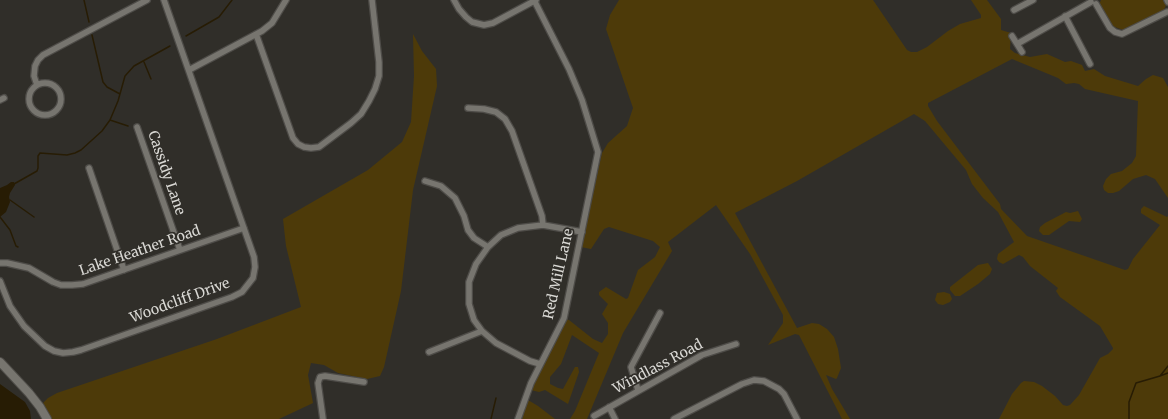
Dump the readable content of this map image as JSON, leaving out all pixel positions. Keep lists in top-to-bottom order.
{
  "streets": {
    "street": [
      "Cassidy Lane",
      "Lake Heather Road",
      "Red Mill Lane",
      "Woodcliff Drive",
      "Windlass Road"
    ]
  },
  "crossings": [
    ["Cassidy Lane", "Lake Heather Road"],
    ["Lake Heather Road", "Woodcliff Drive"]
  ]
}
